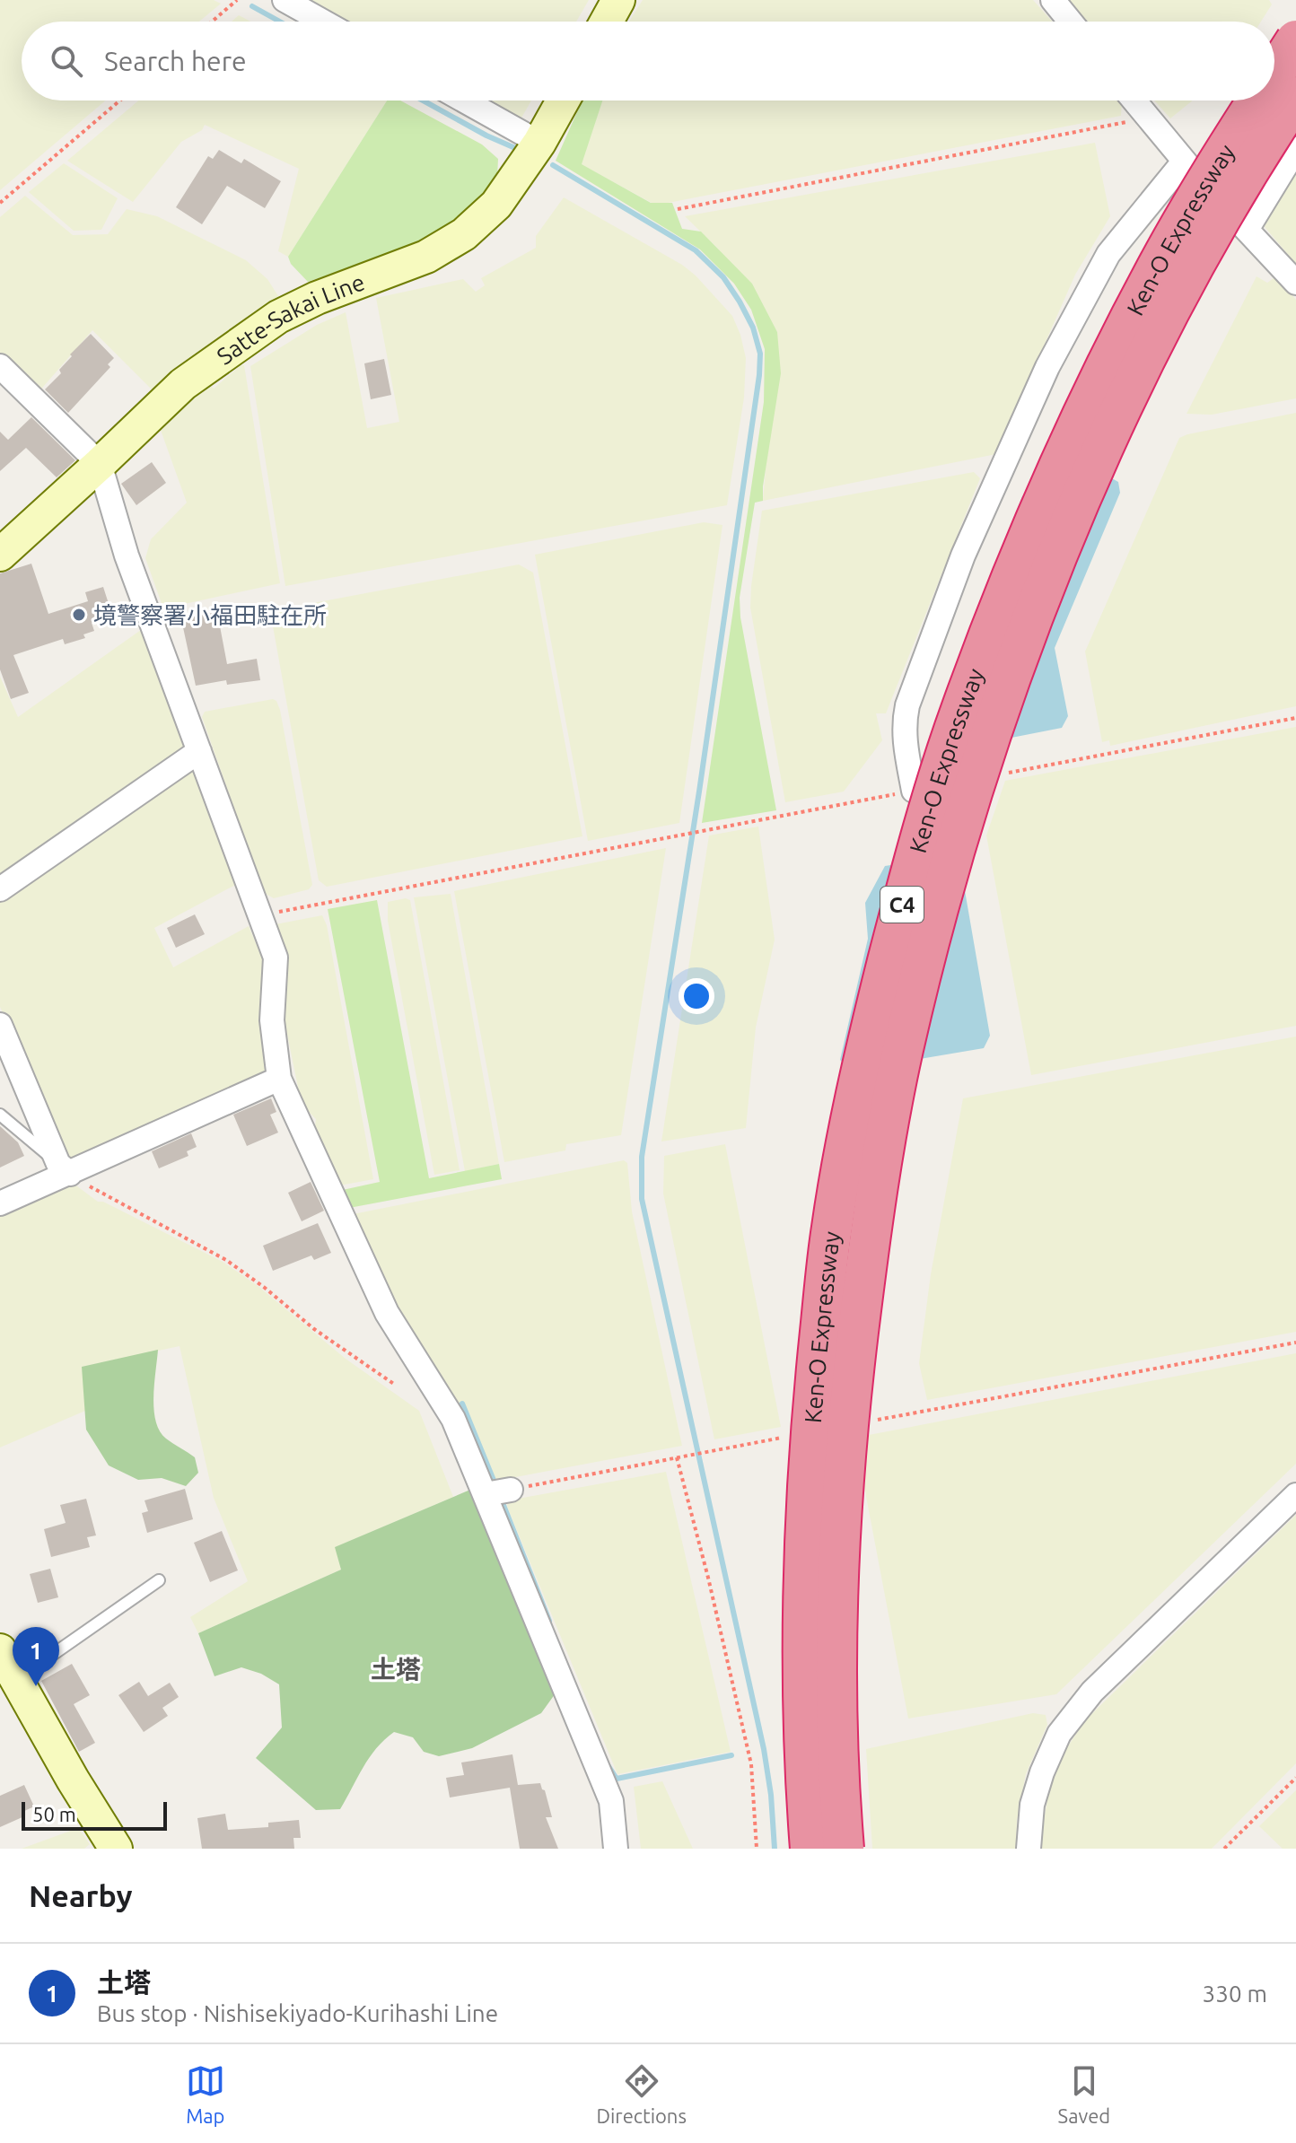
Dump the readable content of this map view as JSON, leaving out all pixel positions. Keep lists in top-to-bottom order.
{
  "streets": {
    "highway": ["Ken-O Expressway", "C4"],
    "main road": ["Satte-Sakai Line"]
  },
  "districts": ["土塔"],
  "places": ["境警察署小福田駐在所"],
  "scale_bar": "50 m",
  "page": {
    "search": "Search here",
    "pins": "1",
    "scale": "50 m",
    "heading": "Nearby",
    "list": [
      {
        "mark": "1",
        "name": "土塔",
        "note": "Bus stop · Nishisekiyado-Kurihashi Line",
        "value": "330 m"
      }
    ],
    "nav": ["Map", "Directions", "Saved"]
  }
}
